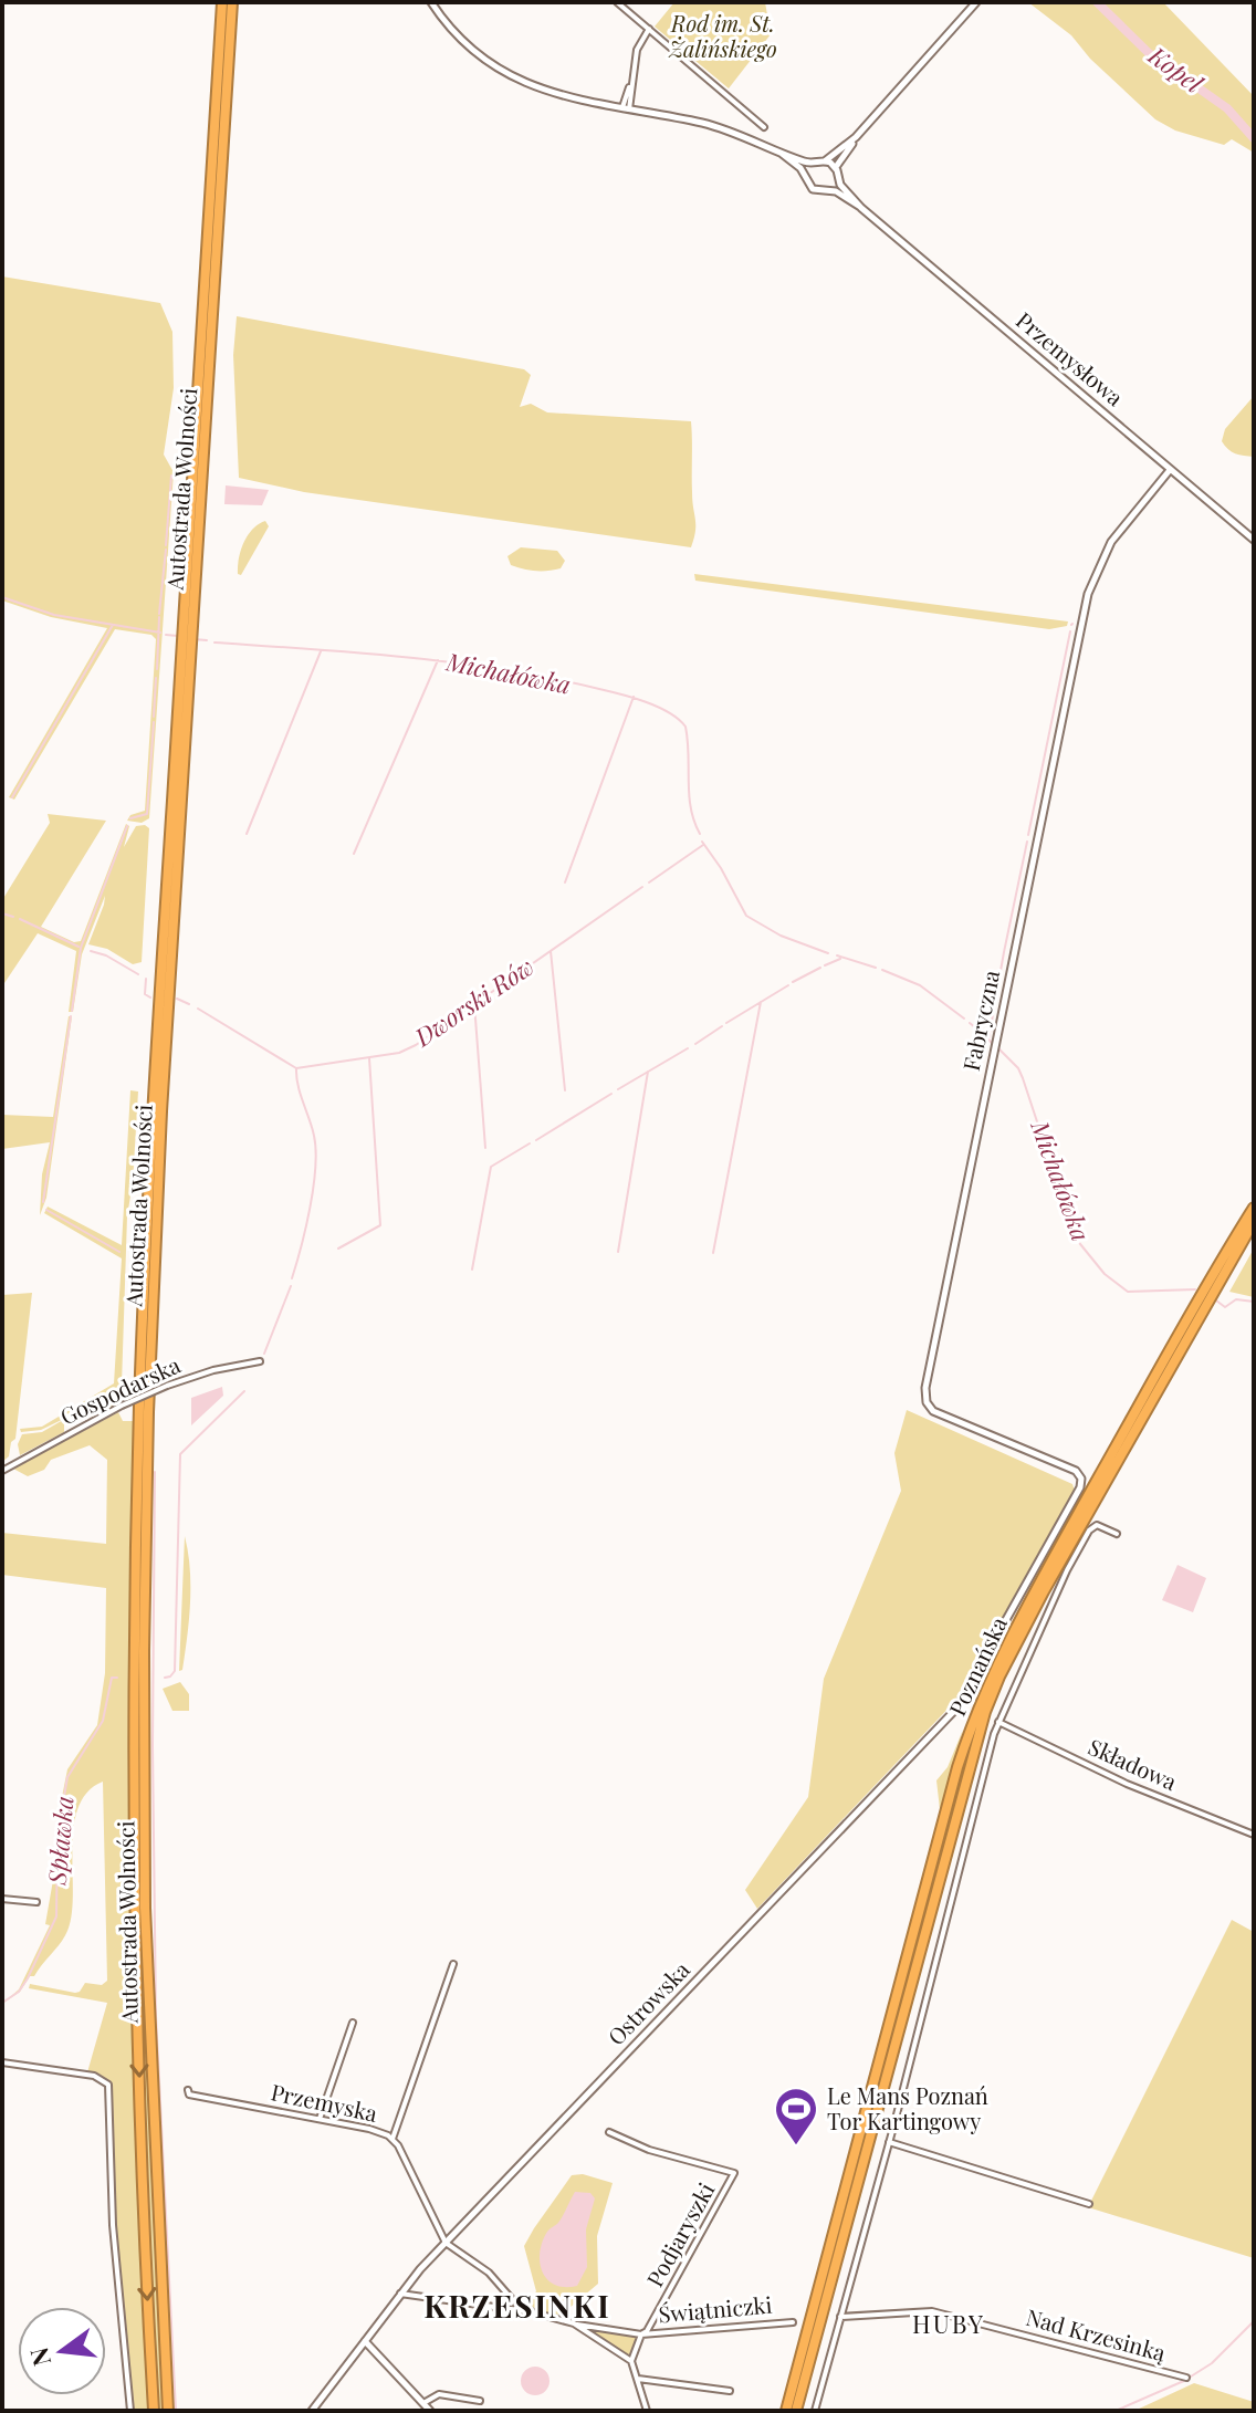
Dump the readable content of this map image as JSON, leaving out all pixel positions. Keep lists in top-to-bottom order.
{
  "streets": {
    "highway": ["Autostrada Wolności", "Poznańska"],
    "street": [
      "Przemysłowa",
      "Fabryczna",
      "Gospodarska",
      "Składowa",
      "Ostrowska",
      "Przemyska",
      "Podjaryszki",
      "Świątniczki",
      "Nad Krzesinką"
    ]
  },
  "crossings": [
    ["Przemysłowa", "Fabryczna"],
    ["Fabryczna", "Ostrowska"],
    ["Ostrowska", "Przemyska"],
    ["Ostrowska", "Świątniczki"],
    ["Przemyska", "Świątniczki"],
    ["Podjaryszki", "Świątniczki"]
  ],
  "districts": ["KRZESINKI", "HUBY"],
  "water": [
    "Kopel",
    "Michałówka",
    "Dworski Rów",
    "Spławka"
  ],
  "parks": ["Rod im. St. Żalińskiego"],
  "places": {
    "sports": ["Le Mans Poznań Tor Kartingowy"]
  },
  "north": "left"
}
